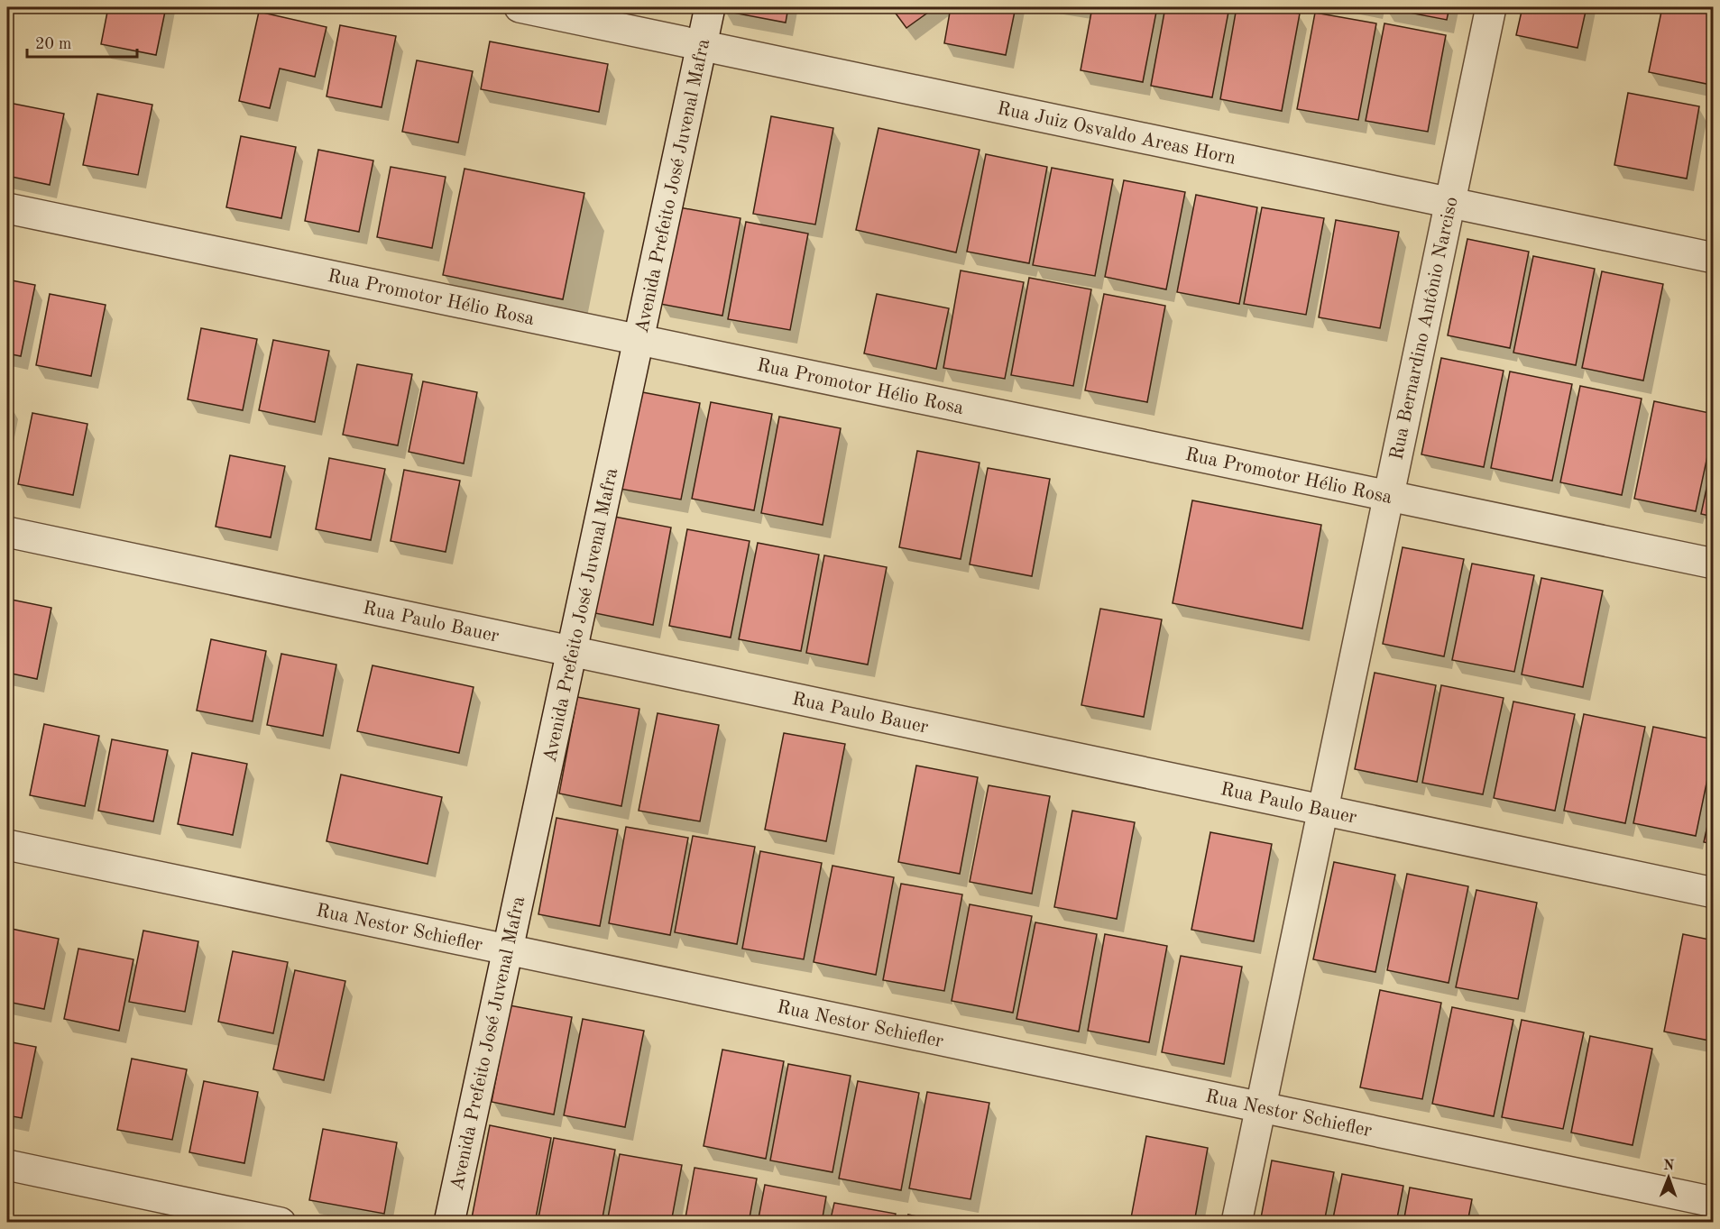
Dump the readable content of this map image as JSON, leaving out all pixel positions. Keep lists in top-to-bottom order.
{
  "streets": {
    "street": [
      "Rua Juiz Osvaldo Areas Horn",
      "Avenida Prefeito José Juvenal Mafra",
      "Rua Promotor Hélio Rosa",
      "Rua Bernardino Antônio Narciso",
      "Rua Paulo Bauer",
      "Rua Nestor Schiefler"
    ]
  },
  "crossings": [
    ["Rua Juiz Osvaldo Areas Horn", "Avenida Prefeito José Juvenal Mafra"],
    ["Rua Juiz Osvaldo Areas Horn", "Rua Bernardino Antônio Narciso"],
    ["Avenida Prefeito José Juvenal Mafra", "Rua Promotor Hélio Rosa"],
    ["Avenida Prefeito José Juvenal Mafra", "Rua Paulo Bauer"],
    ["Avenida Prefeito José Juvenal Mafra", "Rua Nestor Schiefler"],
    ["Rua Promotor Hélio Rosa", "Rua Bernardino Antônio Narciso"],
    ["Rua Bernardino Antônio Narciso", "Rua Paulo Bauer"],
    ["Rua Bernardino Antônio Narciso", "Rua Nestor Schiefler"]
  ],
  "scale_bar": "20 m",
  "north": "top"
}
